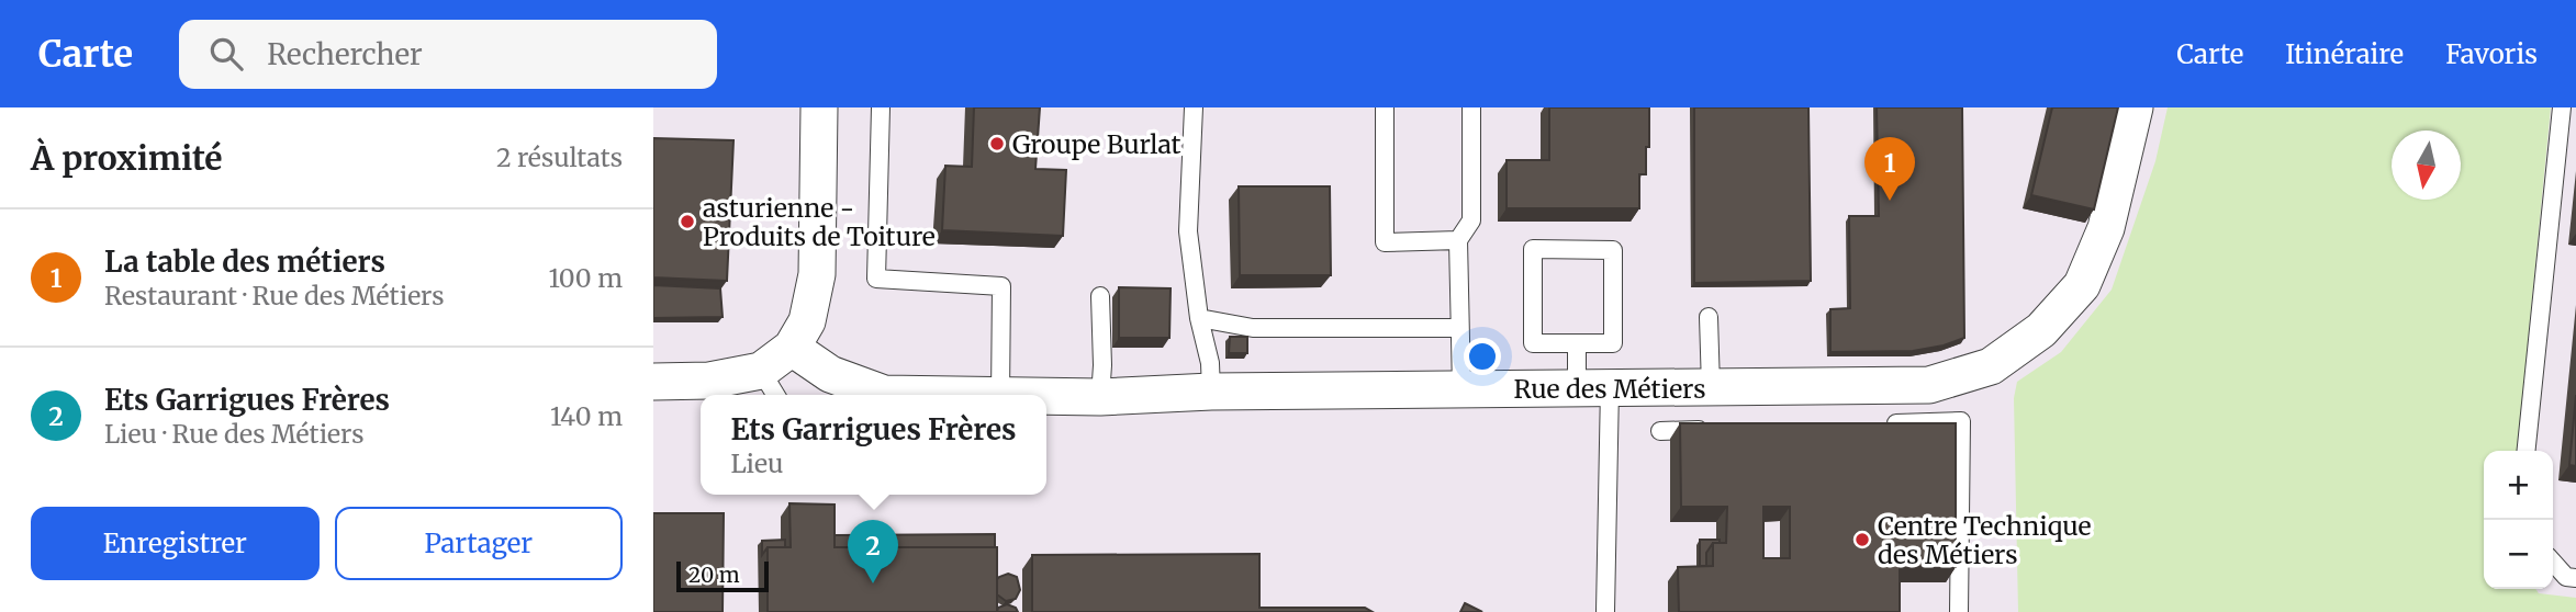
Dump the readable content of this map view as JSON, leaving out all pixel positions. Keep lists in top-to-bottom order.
{
  "streets": {
    "street": ["Rue des Métiers"]
  },
  "places": ["Groupe Burlat", "asturienne - Produits de Toiture", "Centre Technique des Métiers"],
  "scale_bar": "20 m",
  "north": "bottom",
  "page": {
    "header": "Carte",
    "search": "Rechercher",
    "nav": ["Carte", "Itinéraire", "Favoris"],
    "heading": ["À proximité", "2 résultats"],
    "pins": ["1", "2"],
    "list": [
      {
        "mark": "1",
        "name": "La table des métiers",
        "note": "Restaurant · Rue des Métiers",
        "value": "100 m"
      },
      {
        "mark": "2",
        "name": "Ets Garrigues Frères",
        "note": "Lieu · Rue des Métiers",
        "value": "140 m"
      }
    ],
    "popup": ["Ets Garrigues Frères", "Lieu"],
    "map_buttons": ["+", "−"],
    "buttons": ["Enregistrer", "Partager"],
    "scale": "20 m"
  }
}
